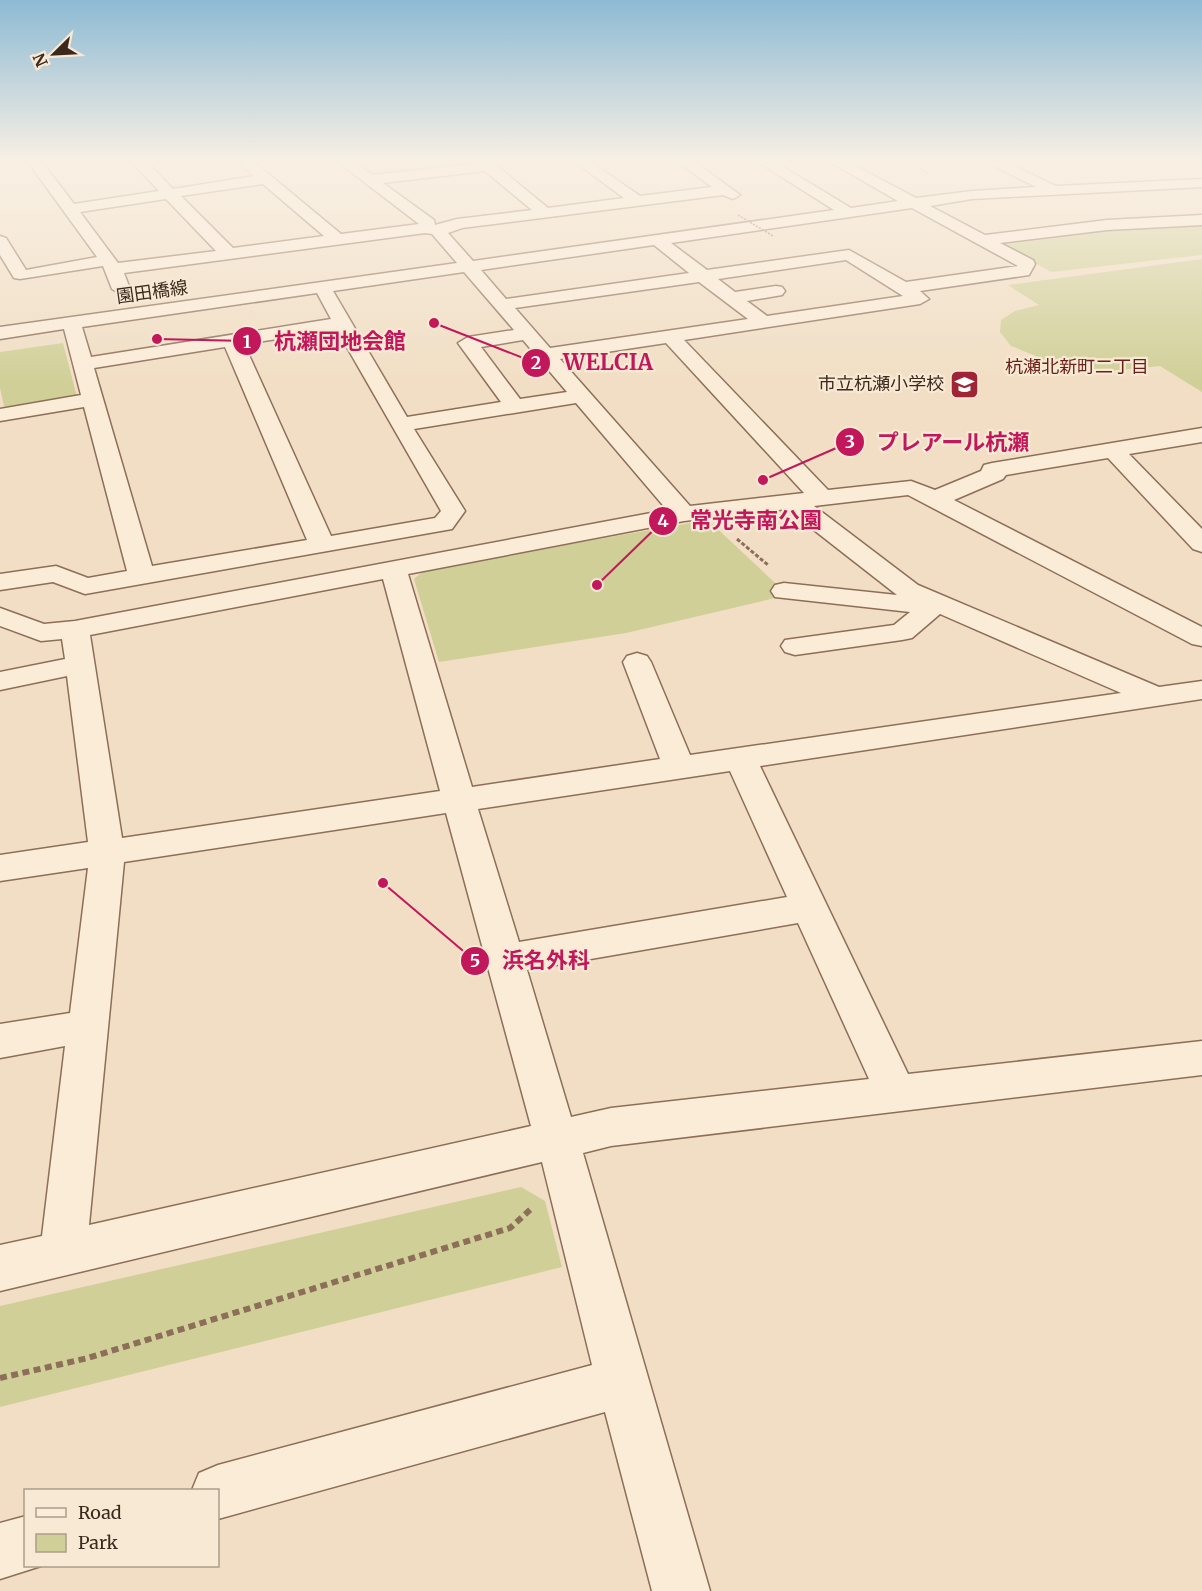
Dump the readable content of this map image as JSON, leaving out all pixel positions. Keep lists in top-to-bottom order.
{
  "streets": {
    "street": ["園田橋線"]
  },
  "districts": ["杭瀬北新町二丁目"],
  "places": {
    "other": [
      "WELCIA",
      "杭瀬団地会館",
      "プレアール杭瀬",
      "常光寺南公園",
      "浜名外科"
    ],
    "school or university": ["市立杭瀬小学校"]
  },
  "legend": ["Road", "Park"],
  "north": "bottom left"
}
